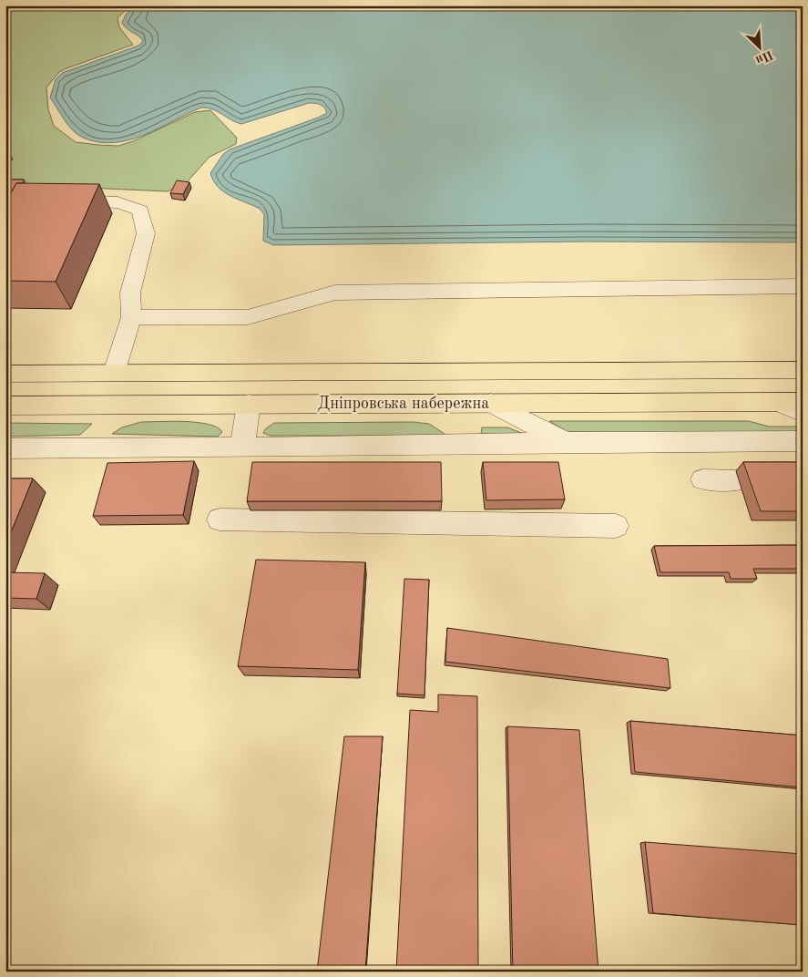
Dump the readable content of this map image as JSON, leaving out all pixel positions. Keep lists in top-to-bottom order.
{
  "streets": {
    "main road": ["Дніпровська набережна"]
  },
  "north": "bottom right"
}
